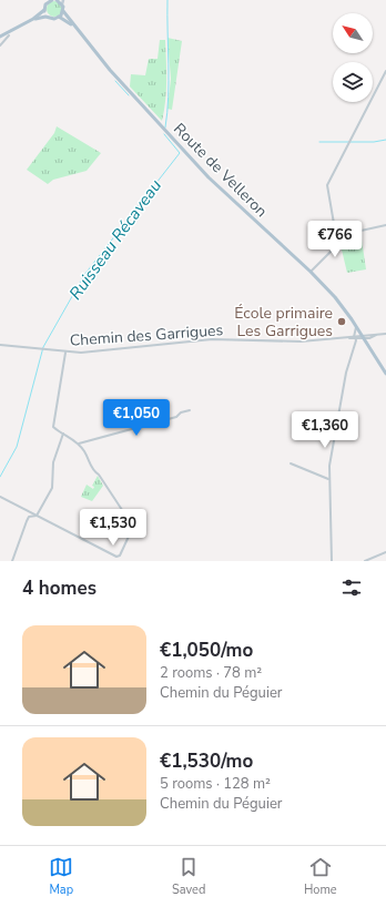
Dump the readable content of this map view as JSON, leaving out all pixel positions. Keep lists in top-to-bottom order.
{
  "streets": {
    "main road": ["Route de Velleron"],
    "street": ["Chemin des Garrigues"]
  },
  "crossings": [
    ["Route de Velleron", "Chemin des Garrigues"]
  ],
  "water": ["Ruisseau Récaveau"],
  "places": ["École primaire Les Garrigues"],
  "north": "top left",
  "page": {
    "price": [
      "€766",
      "€1,050",
      "€1,360",
      "€1,530"
    ],
    "heading": "4 homes",
    "list": [
      {
        "name": "€1,050/mo",
        "note": "2 rooms · 78 m² · Chemin du Péguier"
      },
      {
        "name": "€1,530/mo",
        "note": "5 rooms · 128 m² · Chemin du Péguier"
      }
    ],
    "tabs": ["Map", "Saved", "Home"]
  }
}
